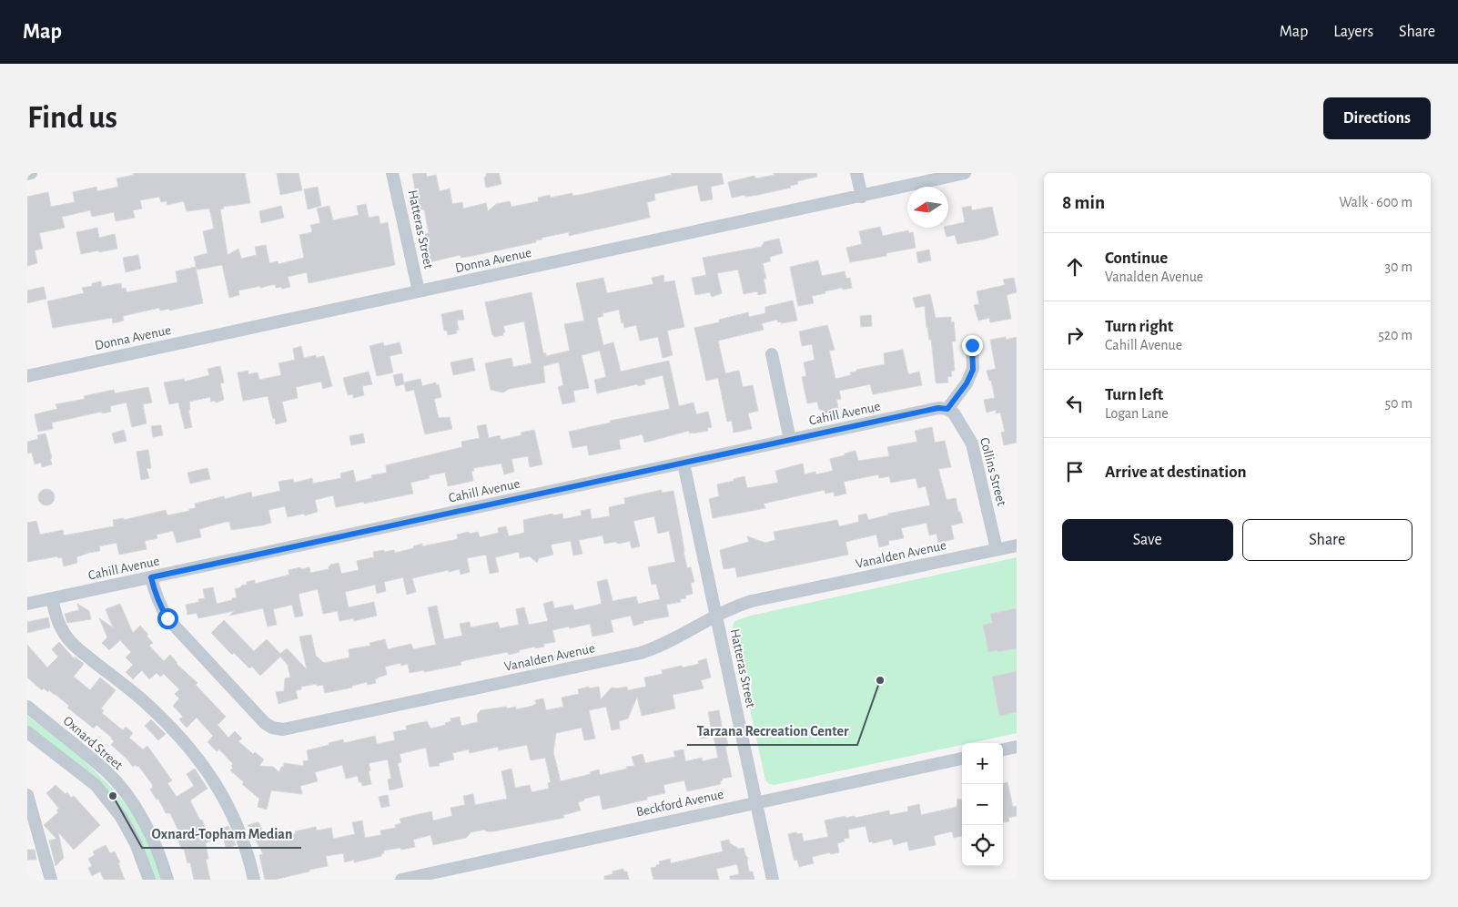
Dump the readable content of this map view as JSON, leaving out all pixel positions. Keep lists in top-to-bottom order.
{
  "streets": {
    "street": [
      "Hatteras Street",
      "Donna Avenue",
      "Cahill Avenue",
      "Collins Street",
      "Vanalden Avenue",
      "Oxnard Street",
      "Beckford Avenue"
    ]
  },
  "crossings": [
    ["Hatteras Street", "Donna Avenue"],
    ["Hatteras Street", "Cahill Avenue"],
    ["Hatteras Street", "Vanalden Avenue"],
    ["Hatteras Street", "Beckford Avenue"],
    ["Cahill Avenue", "Collins Street"],
    ["Cahill Avenue", "Vanalden Avenue"],
    ["Collins Street", "Vanalden Avenue"]
  ],
  "places": ["Tarzana Recreation Center", "Oxnard-Topham Median"],
  "north": "left",
  "page": {
    "header": "Map",
    "nav": ["Map", "Layers", "Share"],
    "buttons": [
      "Directions",
      ["Save", "Share"]
    ],
    "title": "Find us",
    "heading": ["8 min", "Walk · 600 m"],
    "list": [
      ["Continue", "Vanalden Avenue", "30 m"],
      ["Turn right", "Cahill Avenue", "520 m"],
      ["Turn left", "Logan Lane", "50 m"],
      "Arrive at destination"
    ],
    "map_buttons": ["+", "−"]
  }
}
